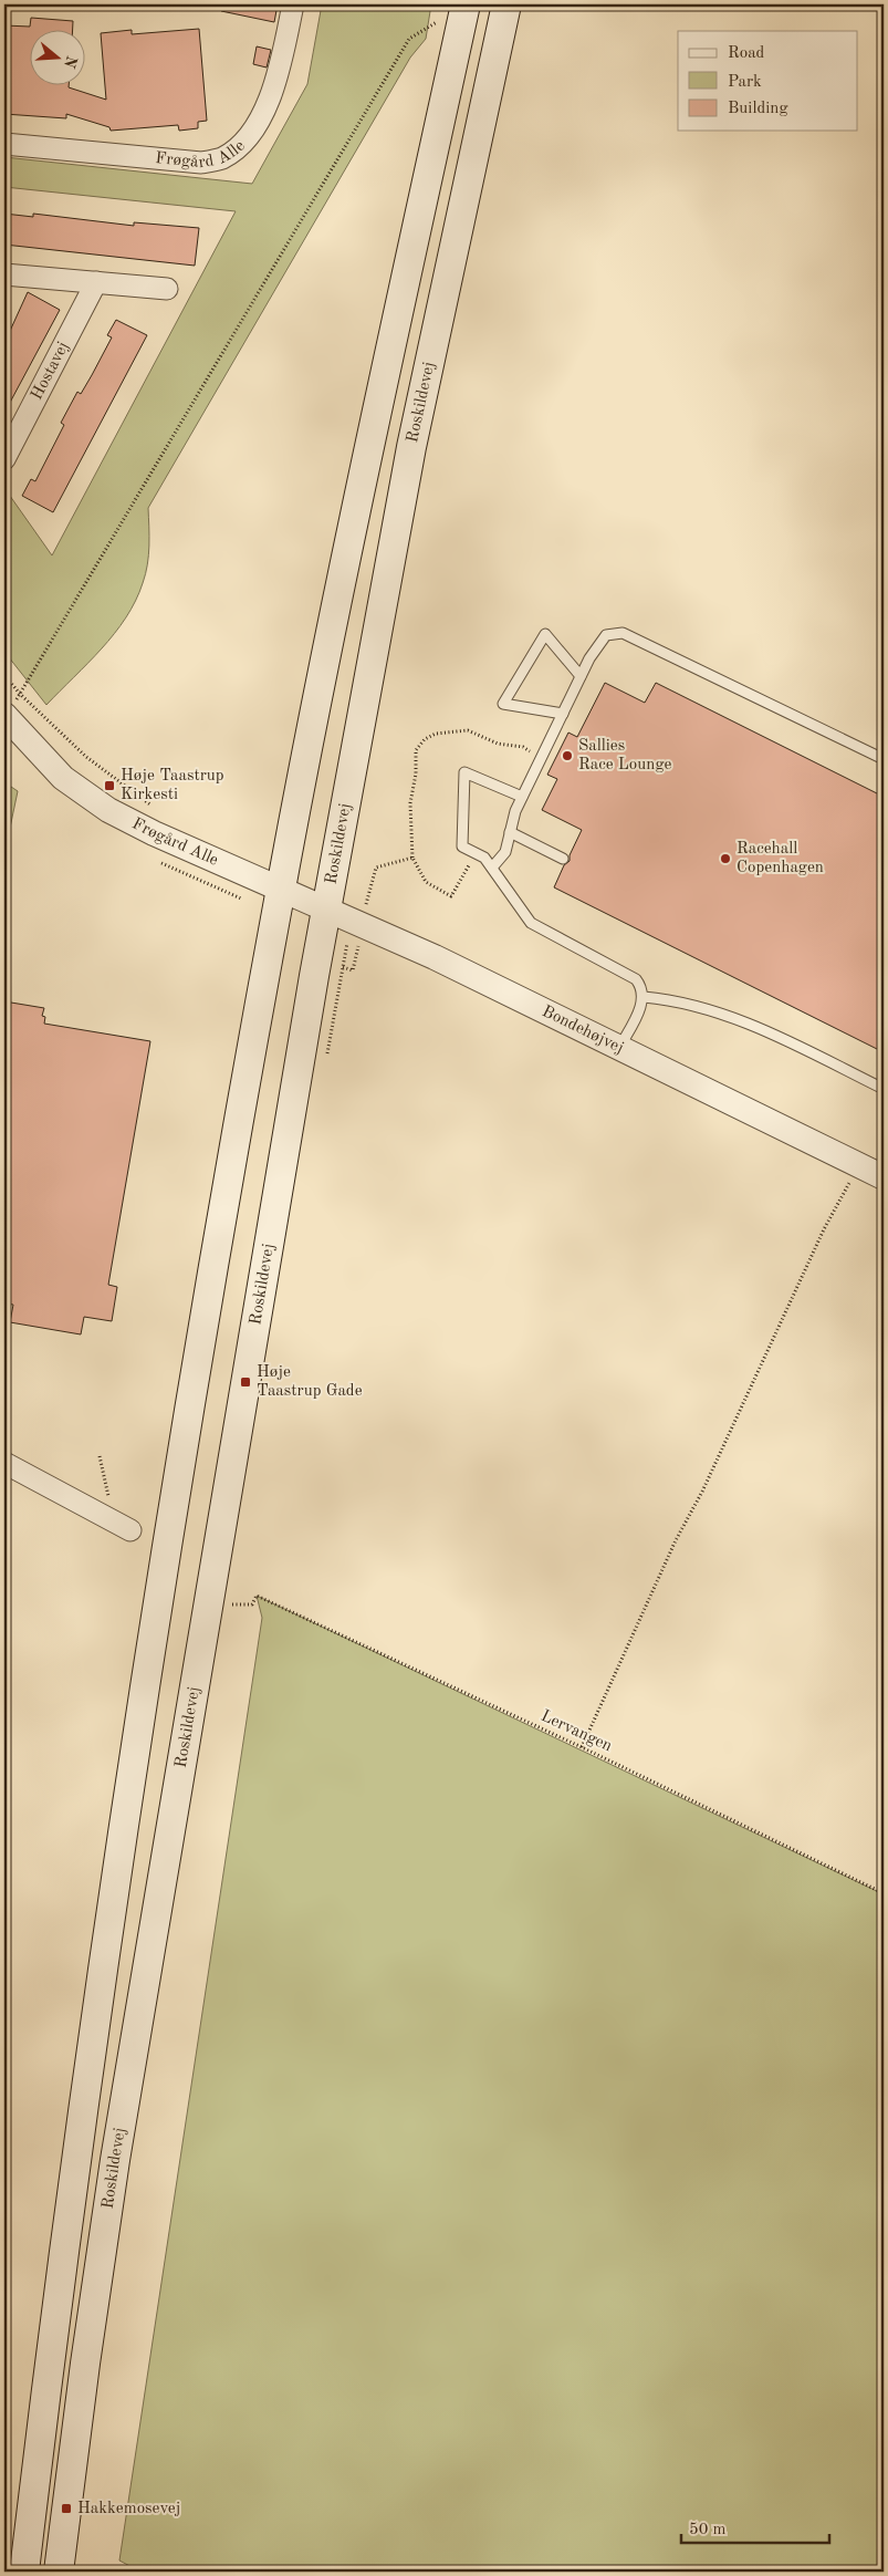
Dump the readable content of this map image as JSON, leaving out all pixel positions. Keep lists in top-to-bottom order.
{
  "streets": {
    "main road": ["Roskildevej"],
    "street": ["Frøgård Alle", "Hostavej", "Bondehøjvej"],
    "path": ["Lervangen"]
  },
  "crossings": [
    ["Frøgård Alle", "Bondehøjvej"],
    ["Roskildevej", "Bondehøjvej"]
  ],
  "places": {
    "other": ["Sallies Race Lounge", "Racehall Copenhagen"],
    "transit": ["Høje Taastrup Kirkesti", "Høje Taastrup Gade", "Hakkemosevej"]
  },
  "legend": ["Road", "Park", "Building"],
  "scale_bar": "50 m",
  "north": "right"
}
